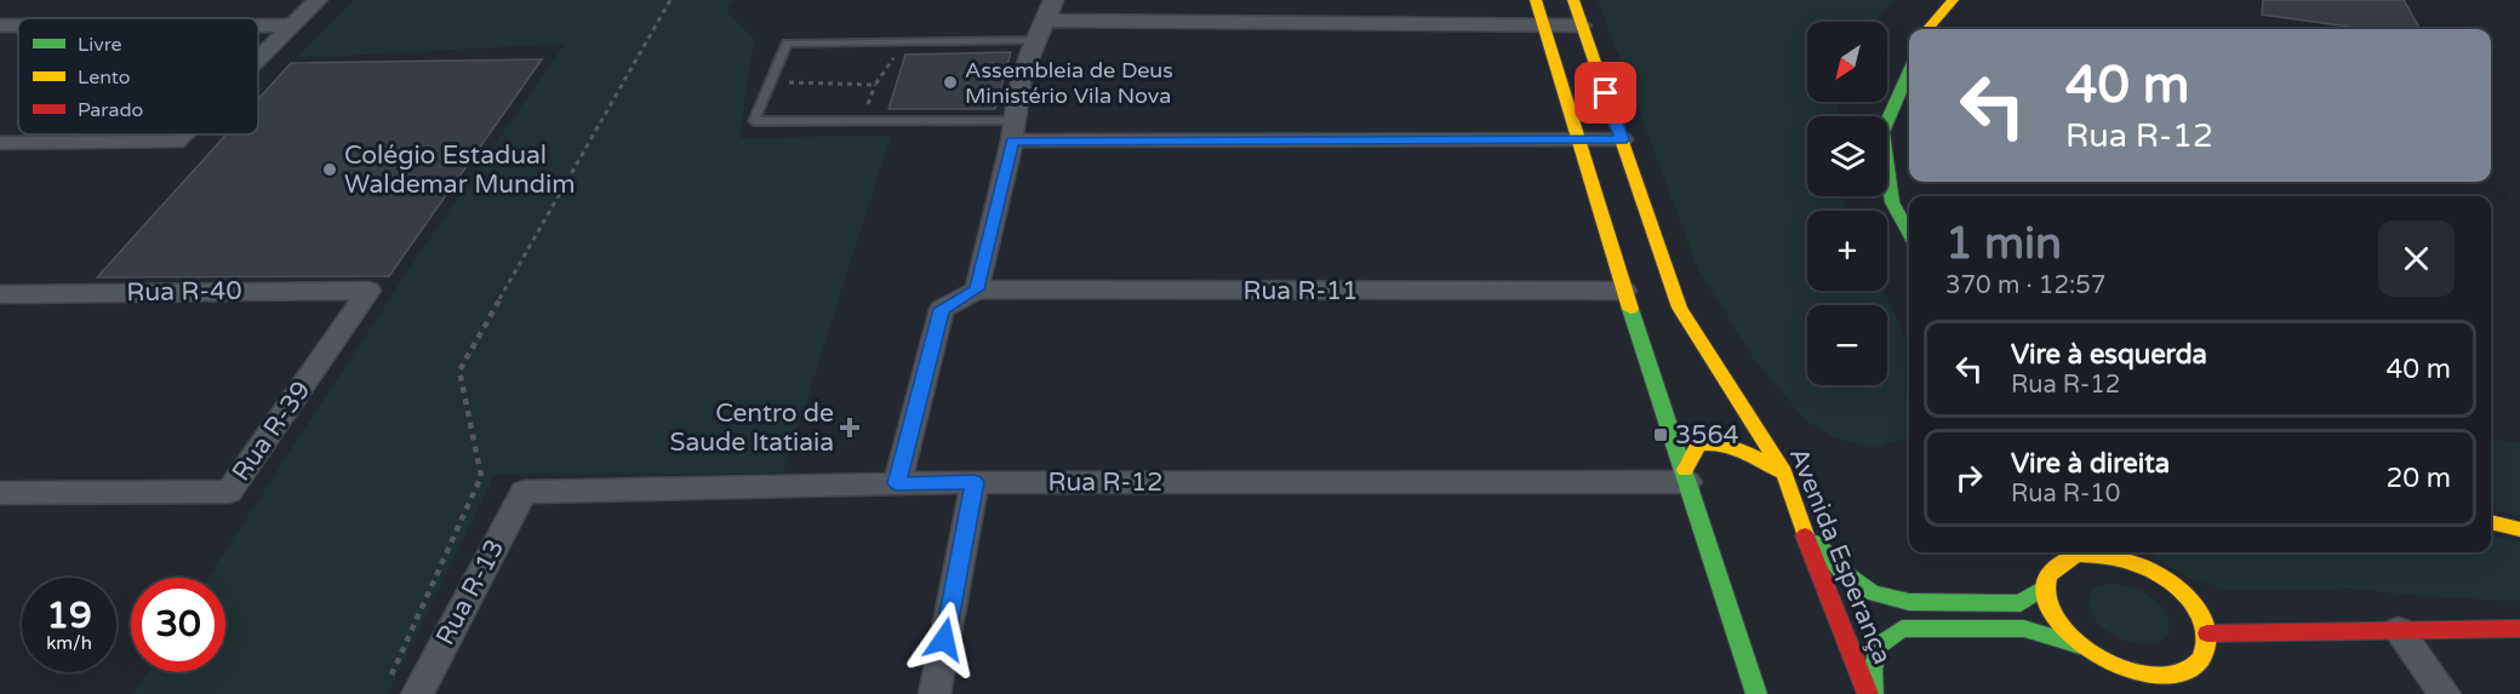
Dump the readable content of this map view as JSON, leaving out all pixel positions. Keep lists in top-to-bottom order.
{
  "streets": {
    "main road": ["Avenida Esperança"],
    "street": [
      "Rua R-11",
      "Rua R-40",
      "Rua R-39",
      "Rua R-12",
      "Rua R-13"
    ]
  },
  "crossings": [
    ["Rua R-40", "Rua R-39"],
    ["Rua R-12", "Rua R-13"]
  ],
  "places": {
    "other": ["Assembleia de Deus Ministério Vila Nova", "Colégio Estadual Waldemar Mundim"],
    "health": ["Centro de Saude Itatiaia"],
    "transit": ["3564"]
  },
  "legend": ["Livre", "Lento", "Parado"],
  "north": "bottom left",
  "page": {
    "map_buttons": ["+", "−"],
    "turn": ["40 m", "Rua R-12"],
    "heading": ["1 min", "370 m · 12:57"],
    "list": [
      {
        "name": "Vire à esquerda",
        "note": "Rua R-12",
        "value": "40 m"
      },
      {
        "name": "Vire à direita",
        "note": "Rua R-10",
        "value": "20 m"
      }
    ],
    "speed": "19 km/h",
    "limit": "30"
  }
}
